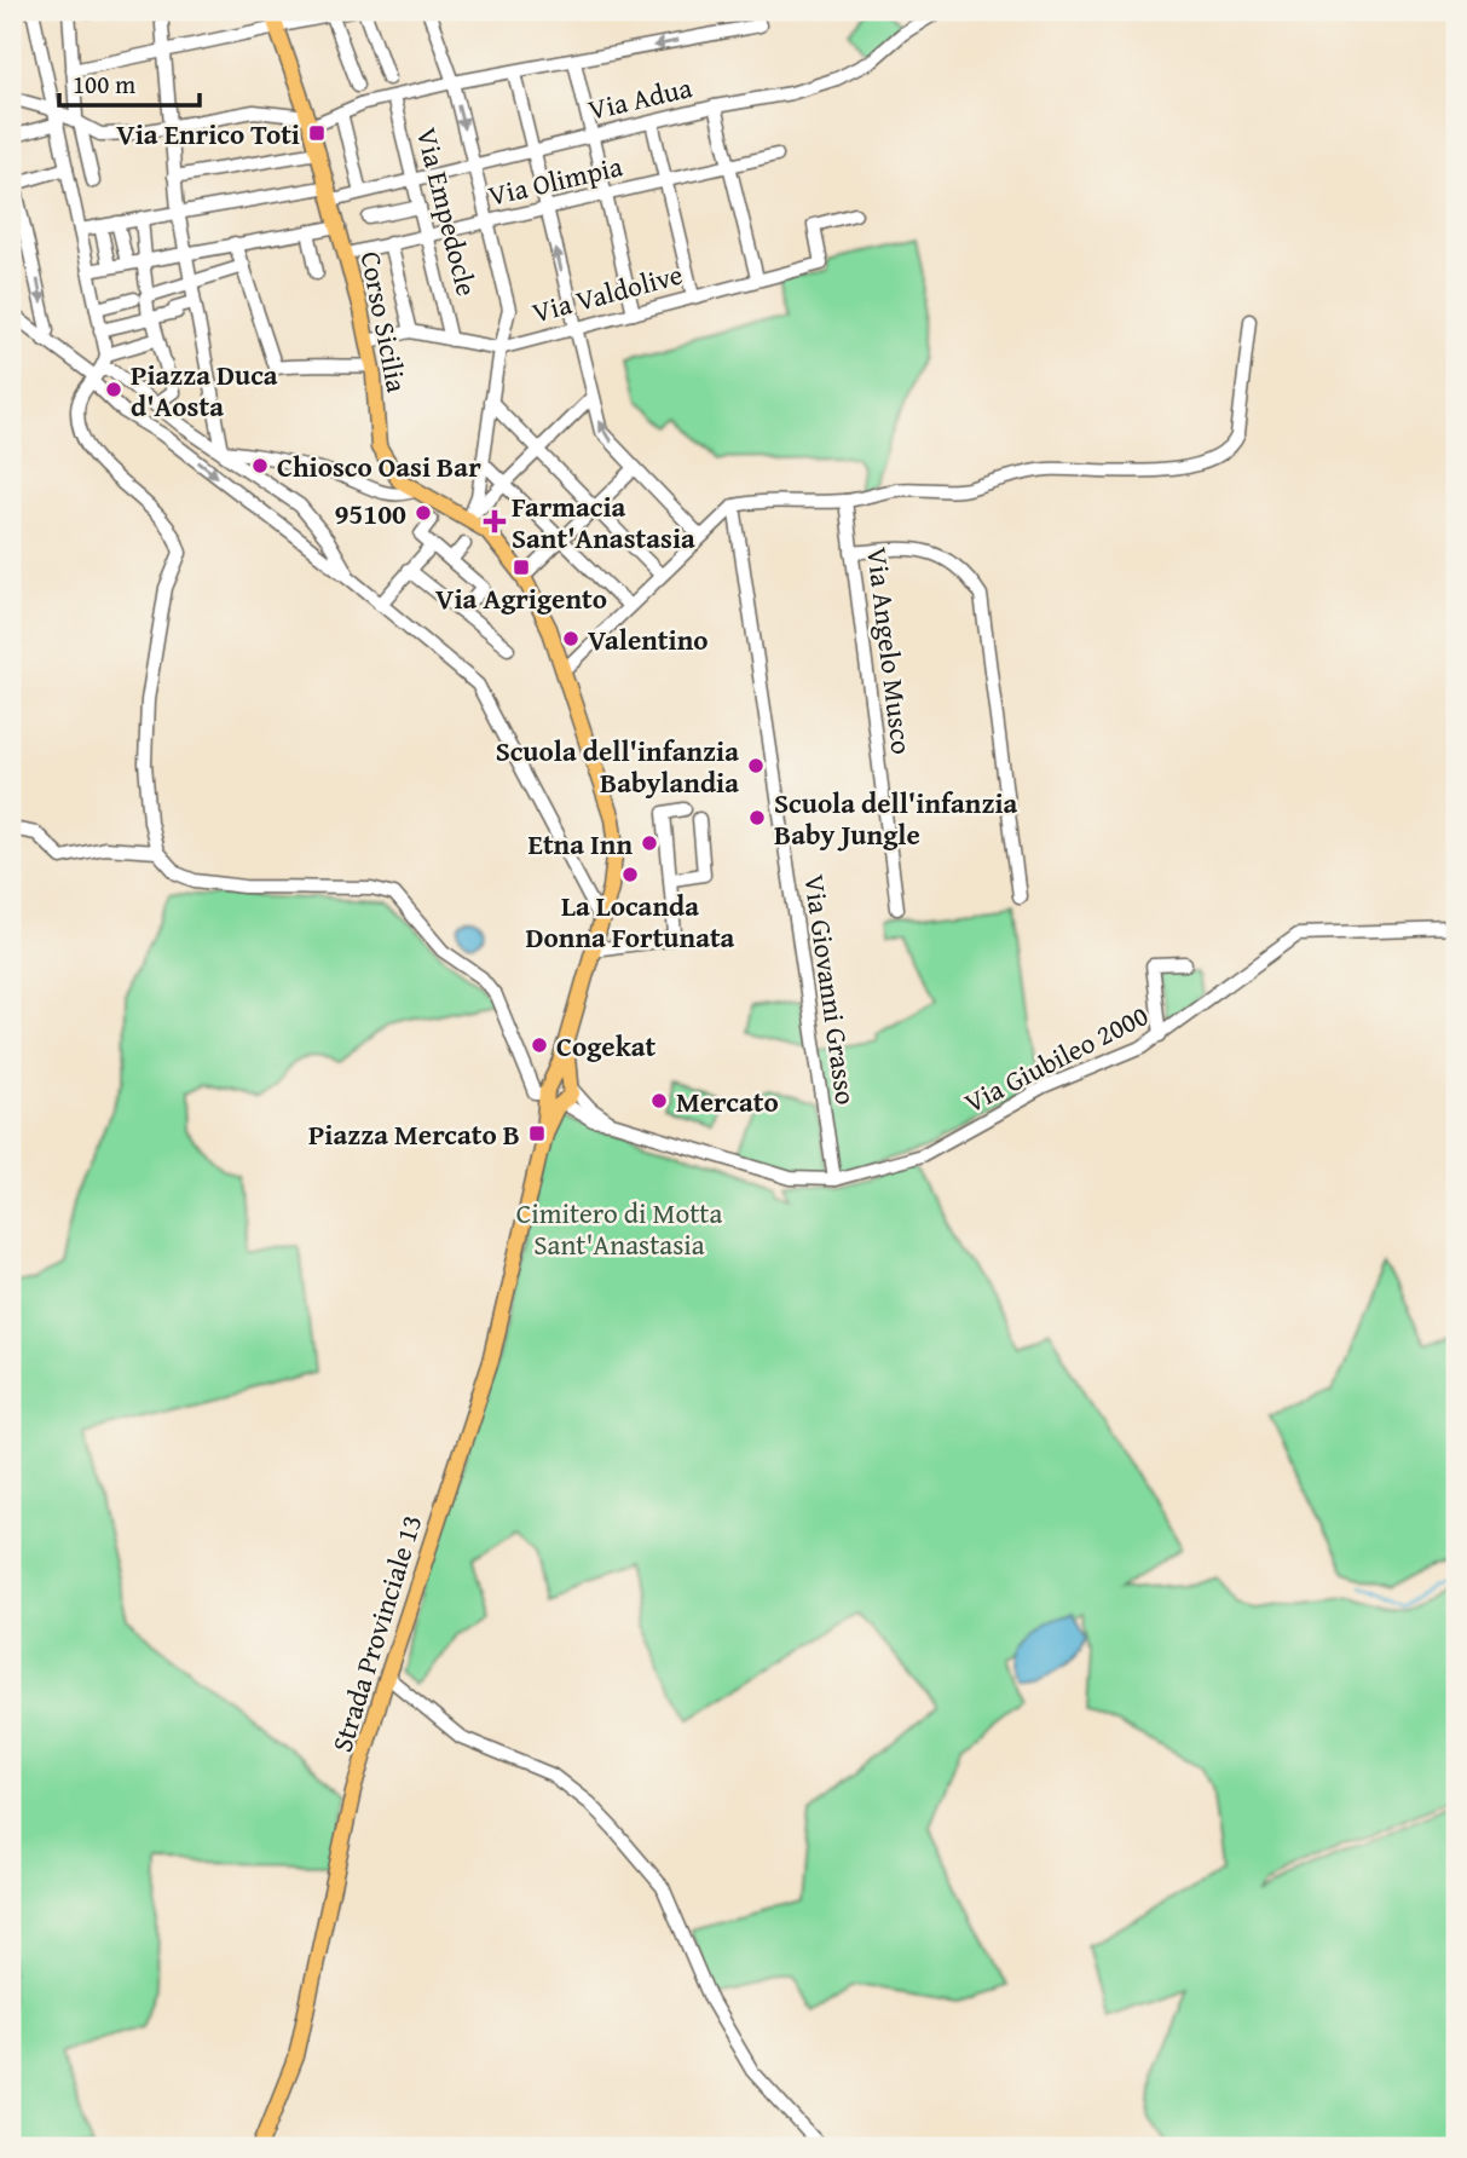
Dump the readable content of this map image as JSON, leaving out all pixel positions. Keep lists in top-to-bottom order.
{
  "streets": {
    "main road": ["Corso Sicilia", "Strada Provinciale 13"],
    "street": [
      "Via Adua",
      "Via Olimpia",
      "Via Empedocle",
      "Via Valdolive",
      "Via Angelo Musco",
      "Via Giovanni Grasso",
      "Via Giubileo 2000"
    ]
  },
  "crossings": [
    ["Via Adua", "Via Empedocle"],
    ["Via Adua", "Corso Sicilia"],
    ["Via Olimpia", "Via Empedocle"],
    ["Via Olimpia", "Corso Sicilia"],
    ["Via Empedocle", "Via Valdolive"],
    ["Via Valdolive", "Corso Sicilia"],
    ["Via Giovanni Grasso", "Via Giubileo 2000"],
    ["Via Giubileo 2000", "Strada Provinciale 13"]
  ],
  "parks": ["Cimitero di Motta Sant'Anastasia"],
  "places": {
    "transit": ["Via Enrico Toti", "Via Agrigento", "Piazza Mercato B"],
    "other": [
      "Piazza Duca d'Aosta",
      "Chiosco Oasi Bar",
      "95100",
      "Valentino",
      "Scuola dell'infanzia Babylandia",
      "Scuola dell'infanzia Baby Jungle",
      "Etna Inn",
      "La Locanda Donna Fortunata",
      "Cogekat",
      "Mercato"
    ],
    "health": ["Farmacia Sant'Anastasia"]
  },
  "scale_bar": "100 m"
}
